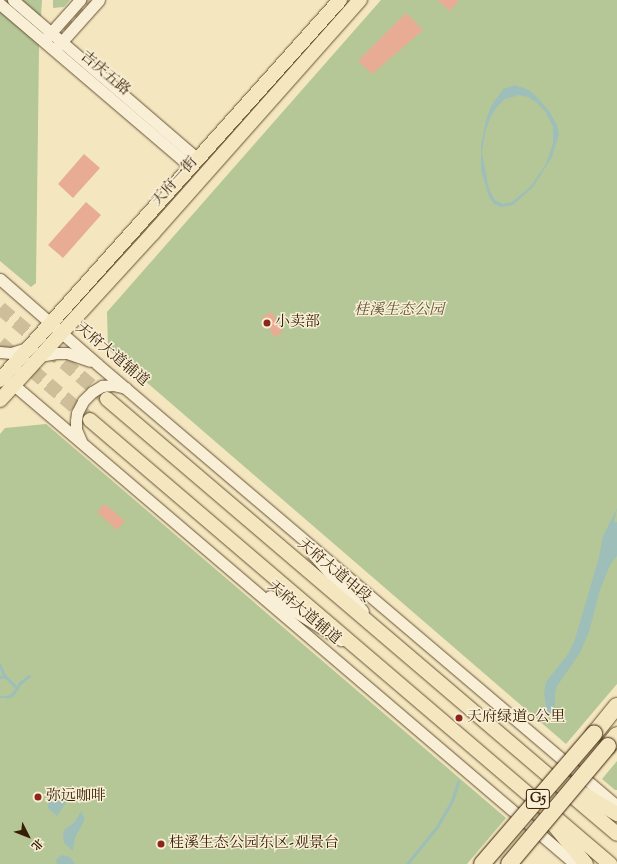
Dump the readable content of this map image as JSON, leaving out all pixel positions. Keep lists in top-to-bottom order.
{
  "streets": {
    "highway": ["G5"],
    "main road": ["天府一街", "天府大道中段"],
    "street": ["吉庆五路", "天府大道辅道"]
  },
  "crossings": [
    ["吉庆五路", "天府一街"],
    ["天府一街", "天府大道辅道"]
  ],
  "parks": ["桂溪生态公园"],
  "places": [
    "小卖部",
    "天府绿道0公里",
    "弥远咖啡",
    "桂溪生态公园东区-观景台"
  ],
  "north": "bottom right"
}
